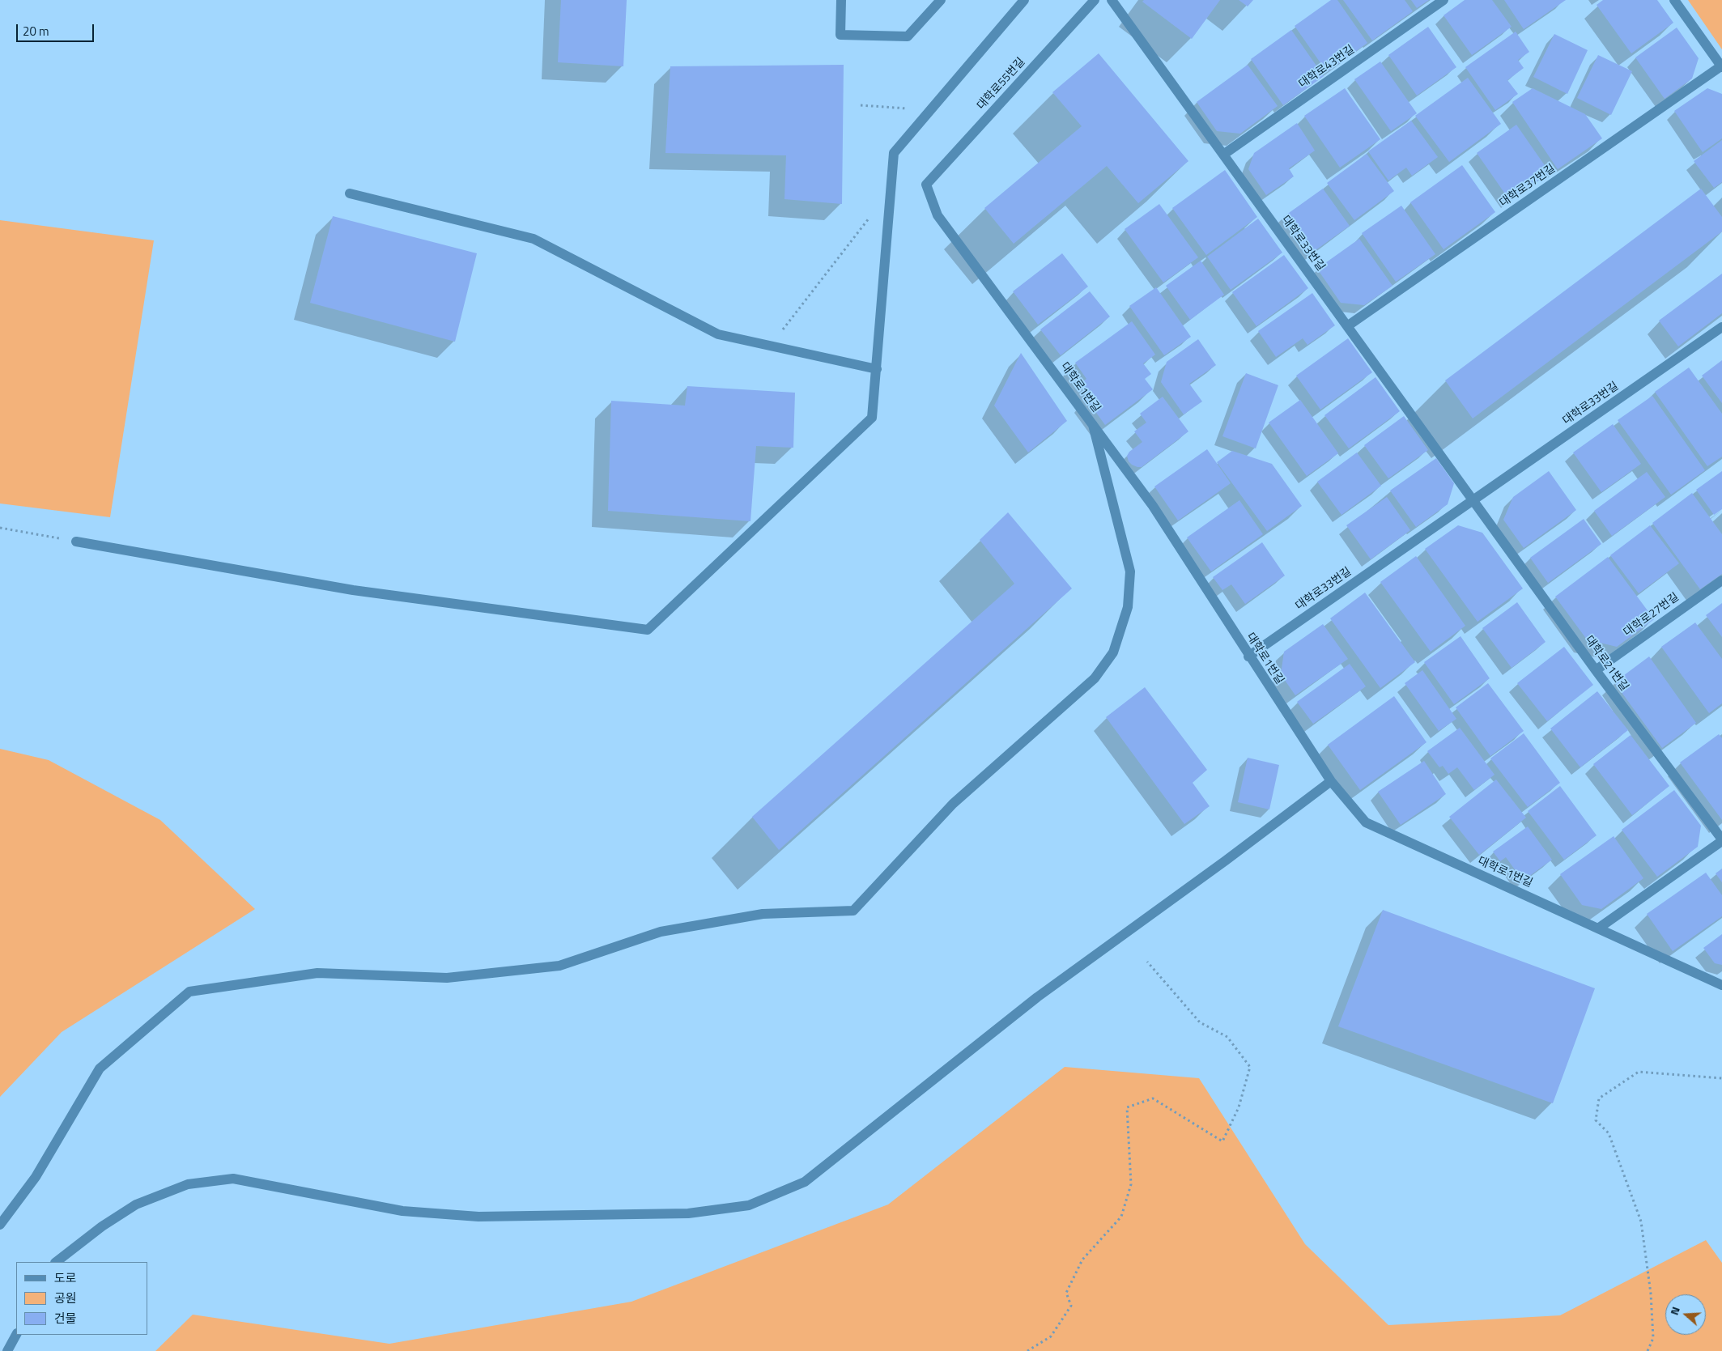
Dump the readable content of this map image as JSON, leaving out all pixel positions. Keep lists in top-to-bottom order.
{
  "streets": {
    "street": [
      "대학로43번길",
      "대학로55번길",
      "대학로37번길",
      "대학로33번길",
      "대학로1번길",
      "대학로27번길",
      "대학로21번길"
    ]
  },
  "crossings": [
    ["대학로43번길", "대학로33번길"],
    ["대학로55번길", "대학로1번길"],
    ["대학로37번길", "대학로33번길"],
    ["대학로33번길", "대학로1번길"],
    ["대학로33번길", "대학로21번길"],
    ["대학로1번길", "대학로21번길"],
    ["대학로27번길", "대학로21번길"]
  ],
  "legend": ["도로", "공원", "건물"],
  "scale_bar": "20 m",
  "north": "left"
}
